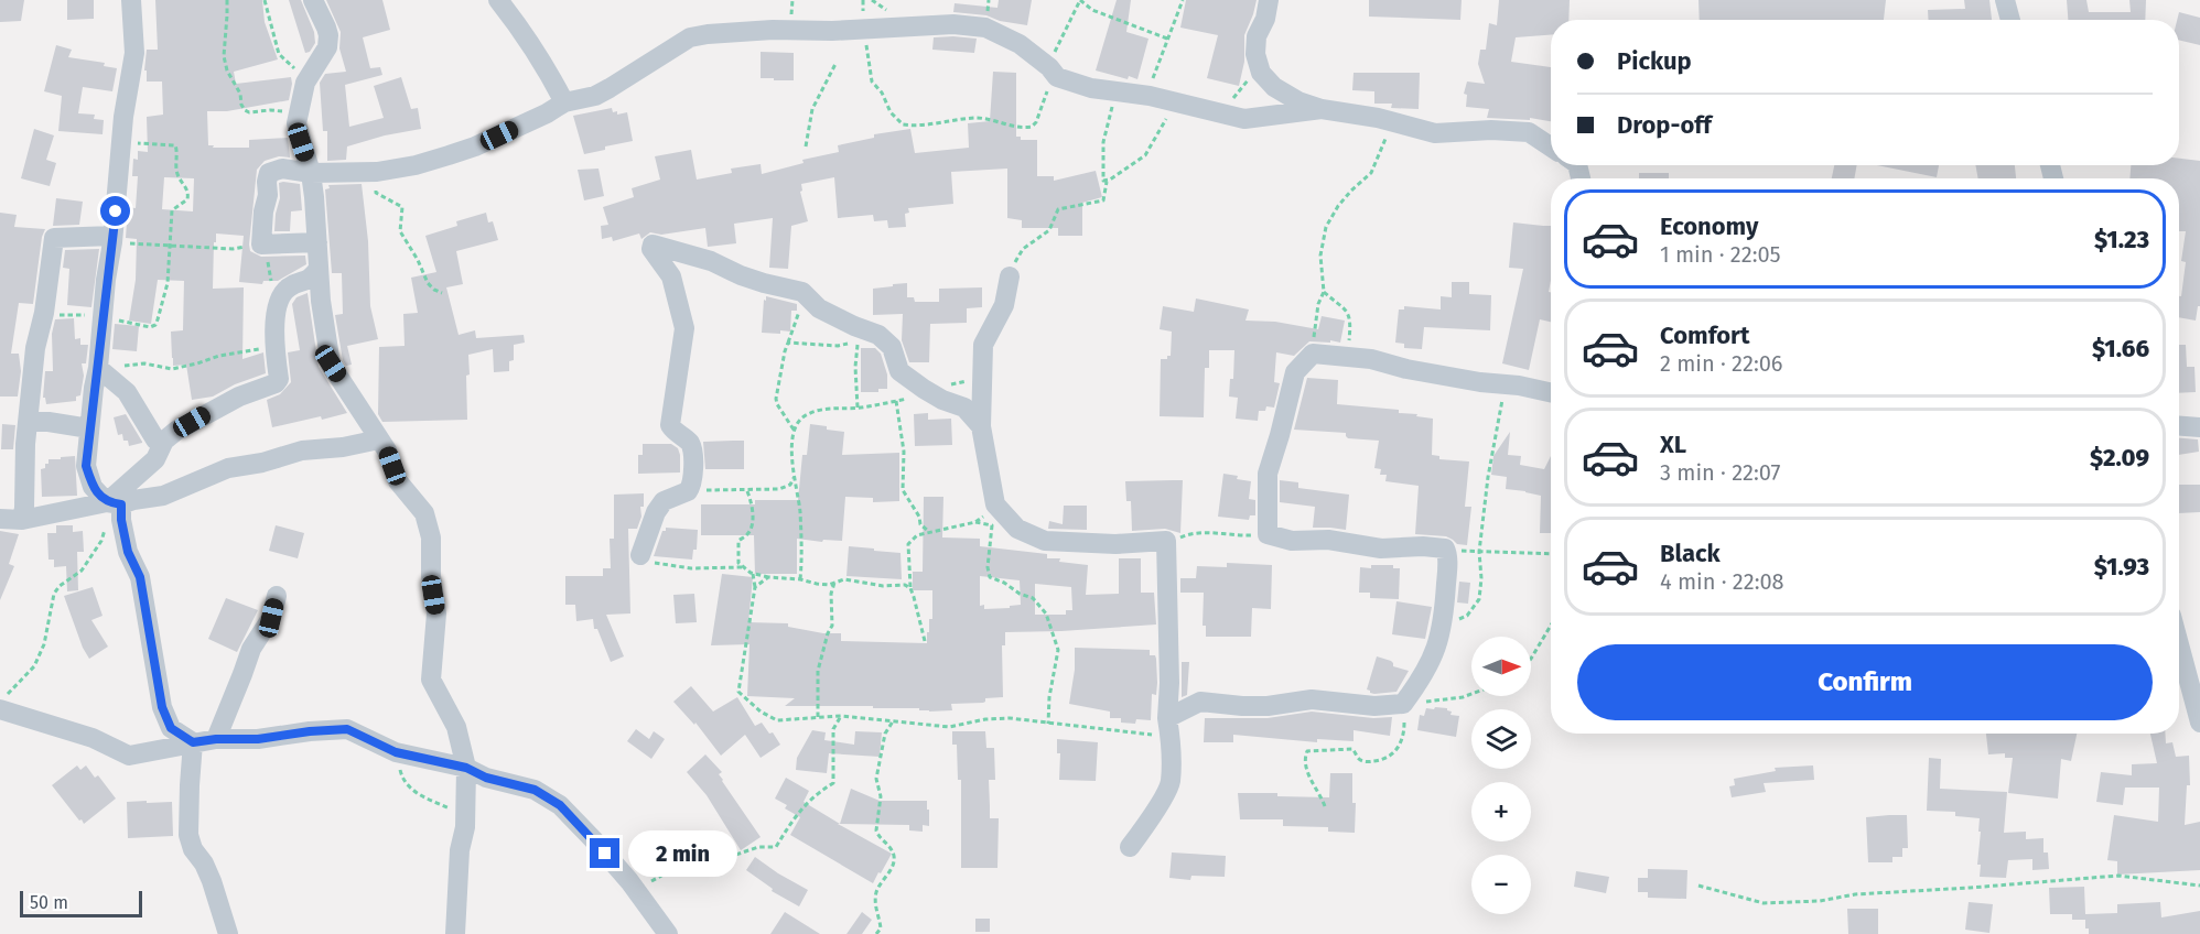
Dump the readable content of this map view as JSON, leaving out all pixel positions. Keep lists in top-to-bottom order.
{
  "scale_bar": "50 m",
  "north": "right",
  "page": {
    "banner": ["Pickup", "Drop-off"],
    "list": [
      {
        "name": "Economy",
        "note": "1 min · 22:05",
        "value": "$1.23"
      },
      {
        "name": "Comfort",
        "note": "2 min · 22:06",
        "value": "$1.66"
      },
      {
        "name": "XL",
        "note": "3 min · 22:07",
        "value": "$2.09"
      },
      {
        "name": "Black",
        "note": "4 min · 22:08",
        "value": "$1.93"
      }
    ],
    "buttons": "Confirm",
    "map_buttons": ["+", "−"],
    "bubble": "2 min",
    "scale": "50 m"
  }
}
